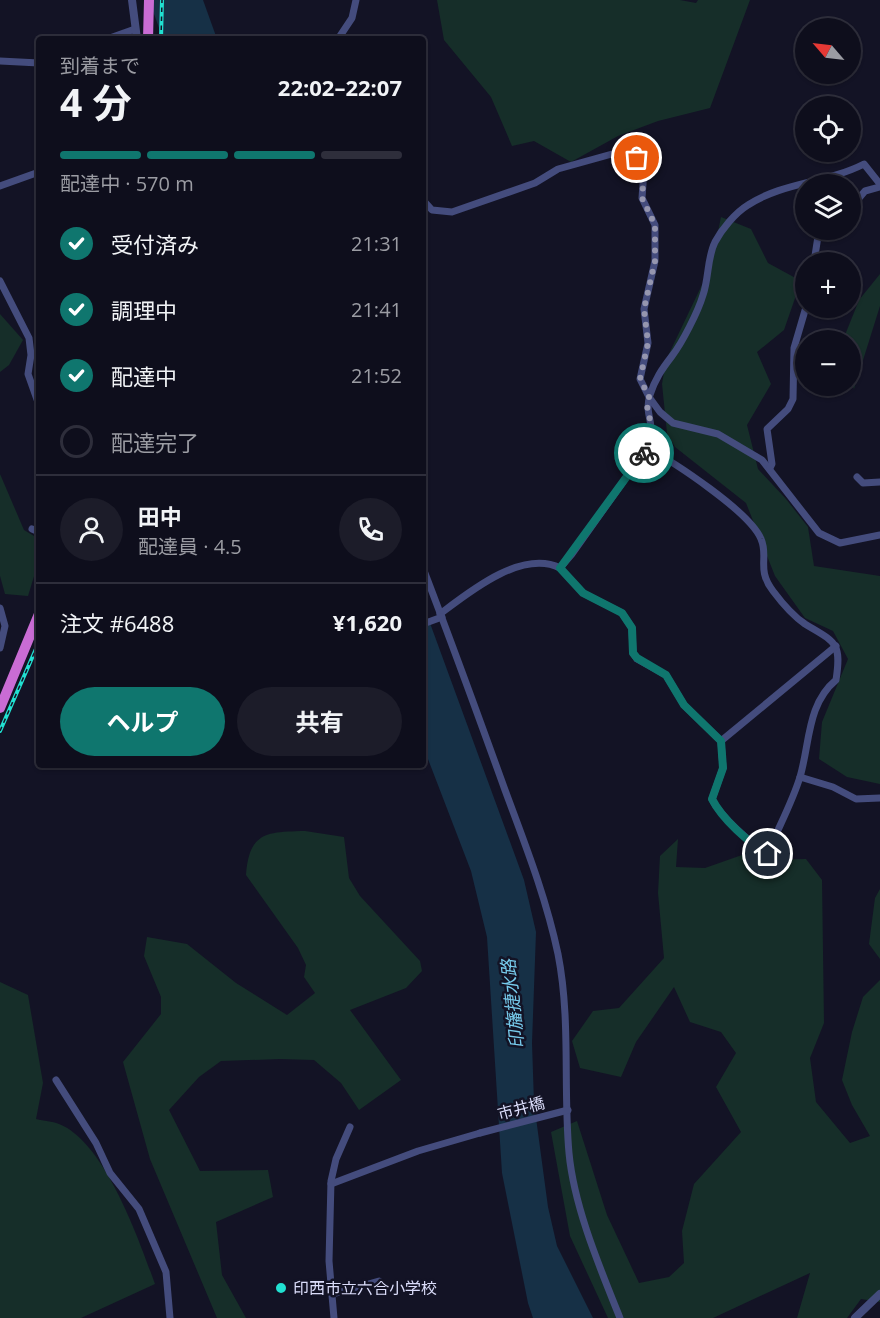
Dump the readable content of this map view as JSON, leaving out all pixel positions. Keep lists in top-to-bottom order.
{
  "streets": {
    "street": ["市井橋"]
  },
  "water": ["印旛捷水路"],
  "places": ["印西市立六合小学校"],
  "north": "top left",
  "page": {
    "map_buttons": ["+", "−"],
    "heading": ["4 分", "到着まで", "22:02–22:07"],
    "panel": [
      "田中",
      "配達員 · 4.5",
      "注文 #6488",
      "¥1,620"
    ],
    "bar": "配達中 · 570 m",
    "list": [
      ["受付済み", "21:31"],
      ["調理中", "21:41"],
      ["配達中", "21:52"],
      "配達完了"
    ],
    "buttons": ["ヘルプ", "共有"]
  }
}
